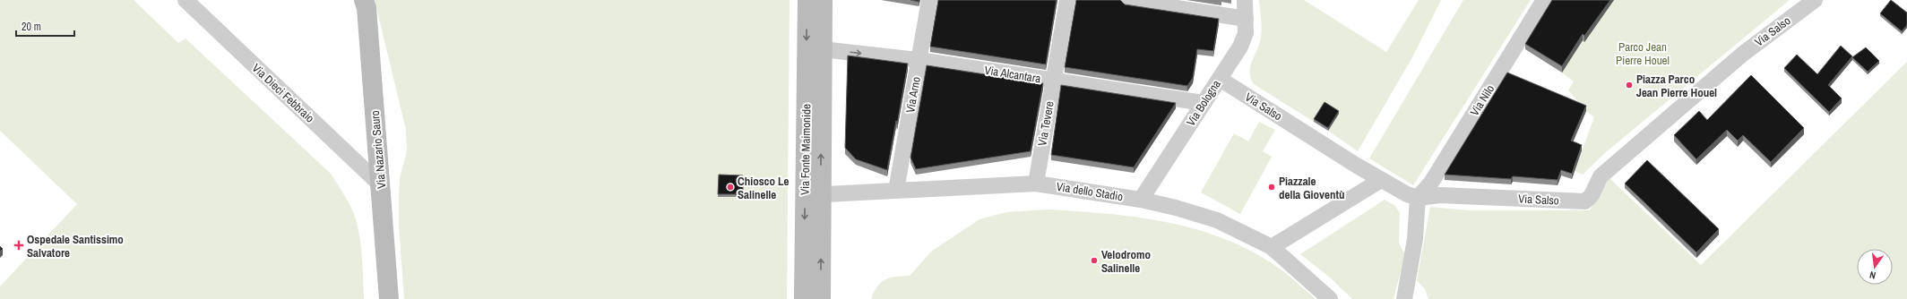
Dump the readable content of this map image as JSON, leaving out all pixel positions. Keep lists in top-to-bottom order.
{
  "streets": {
    "street": [
      "Via Salso",
      "Via Alcantara",
      "Via Dieci Febbraio",
      "Via Arno",
      "Via Nilo",
      "Via Bologna",
      "Via Tevere",
      "Via Nazario Sauro",
      "Via Fonte Maimonide",
      "Via dello Stadio"
    ]
  },
  "crossings": [
    ["Via Salso", "Via Nilo"],
    ["Via Salso", "Via Bologna"],
    ["Via Alcantara", "Via Arno"],
    ["Via Alcantara", "Via Bologna"],
    ["Via Alcantara", "Via Tevere"],
    ["Via Alcantara", "Via Fonte Maimonide"],
    ["Via Dieci Febbraio", "Via Nazario Sauro"],
    ["Via Arno", "Via dello Stadio"],
    ["Via Bologna", "Via dello Stadio"],
    ["Via Tevere", "Via dello Stadio"],
    ["Via Fonte Maimonide", "Via dello Stadio"]
  ],
  "parks": ["Parco Jean Pierre Houel"],
  "places": {
    "other": [
      "Piazza Parco Jean Pierre Houel",
      "Chiosco Le Salinelle",
      "Piazzale della Gioventù",
      "Velodromo Salinelle"
    ],
    "health": ["Ospedale Santissimo Salvatore"]
  },
  "scale_bar": "20 m",
  "north": "bottom"
}
